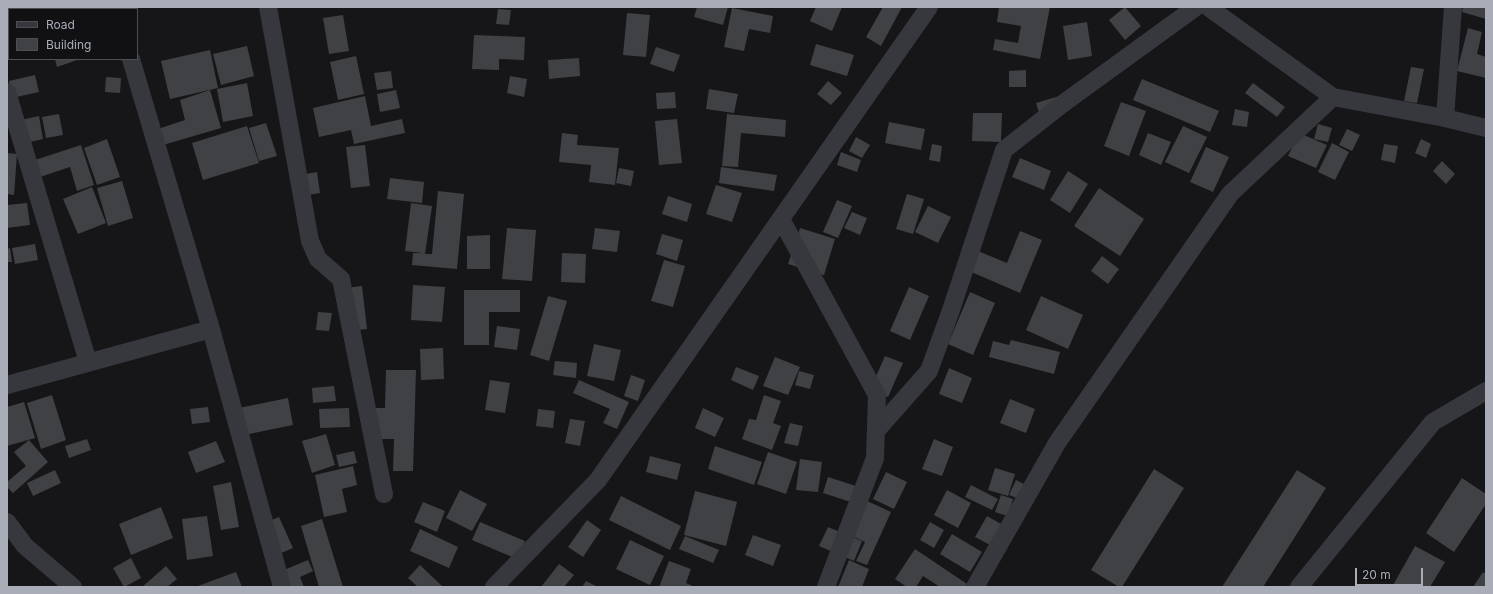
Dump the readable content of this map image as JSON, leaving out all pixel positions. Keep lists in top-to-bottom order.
{
  "legend": ["Road", "Building"],
  "scale_bar": "20 m"
}
